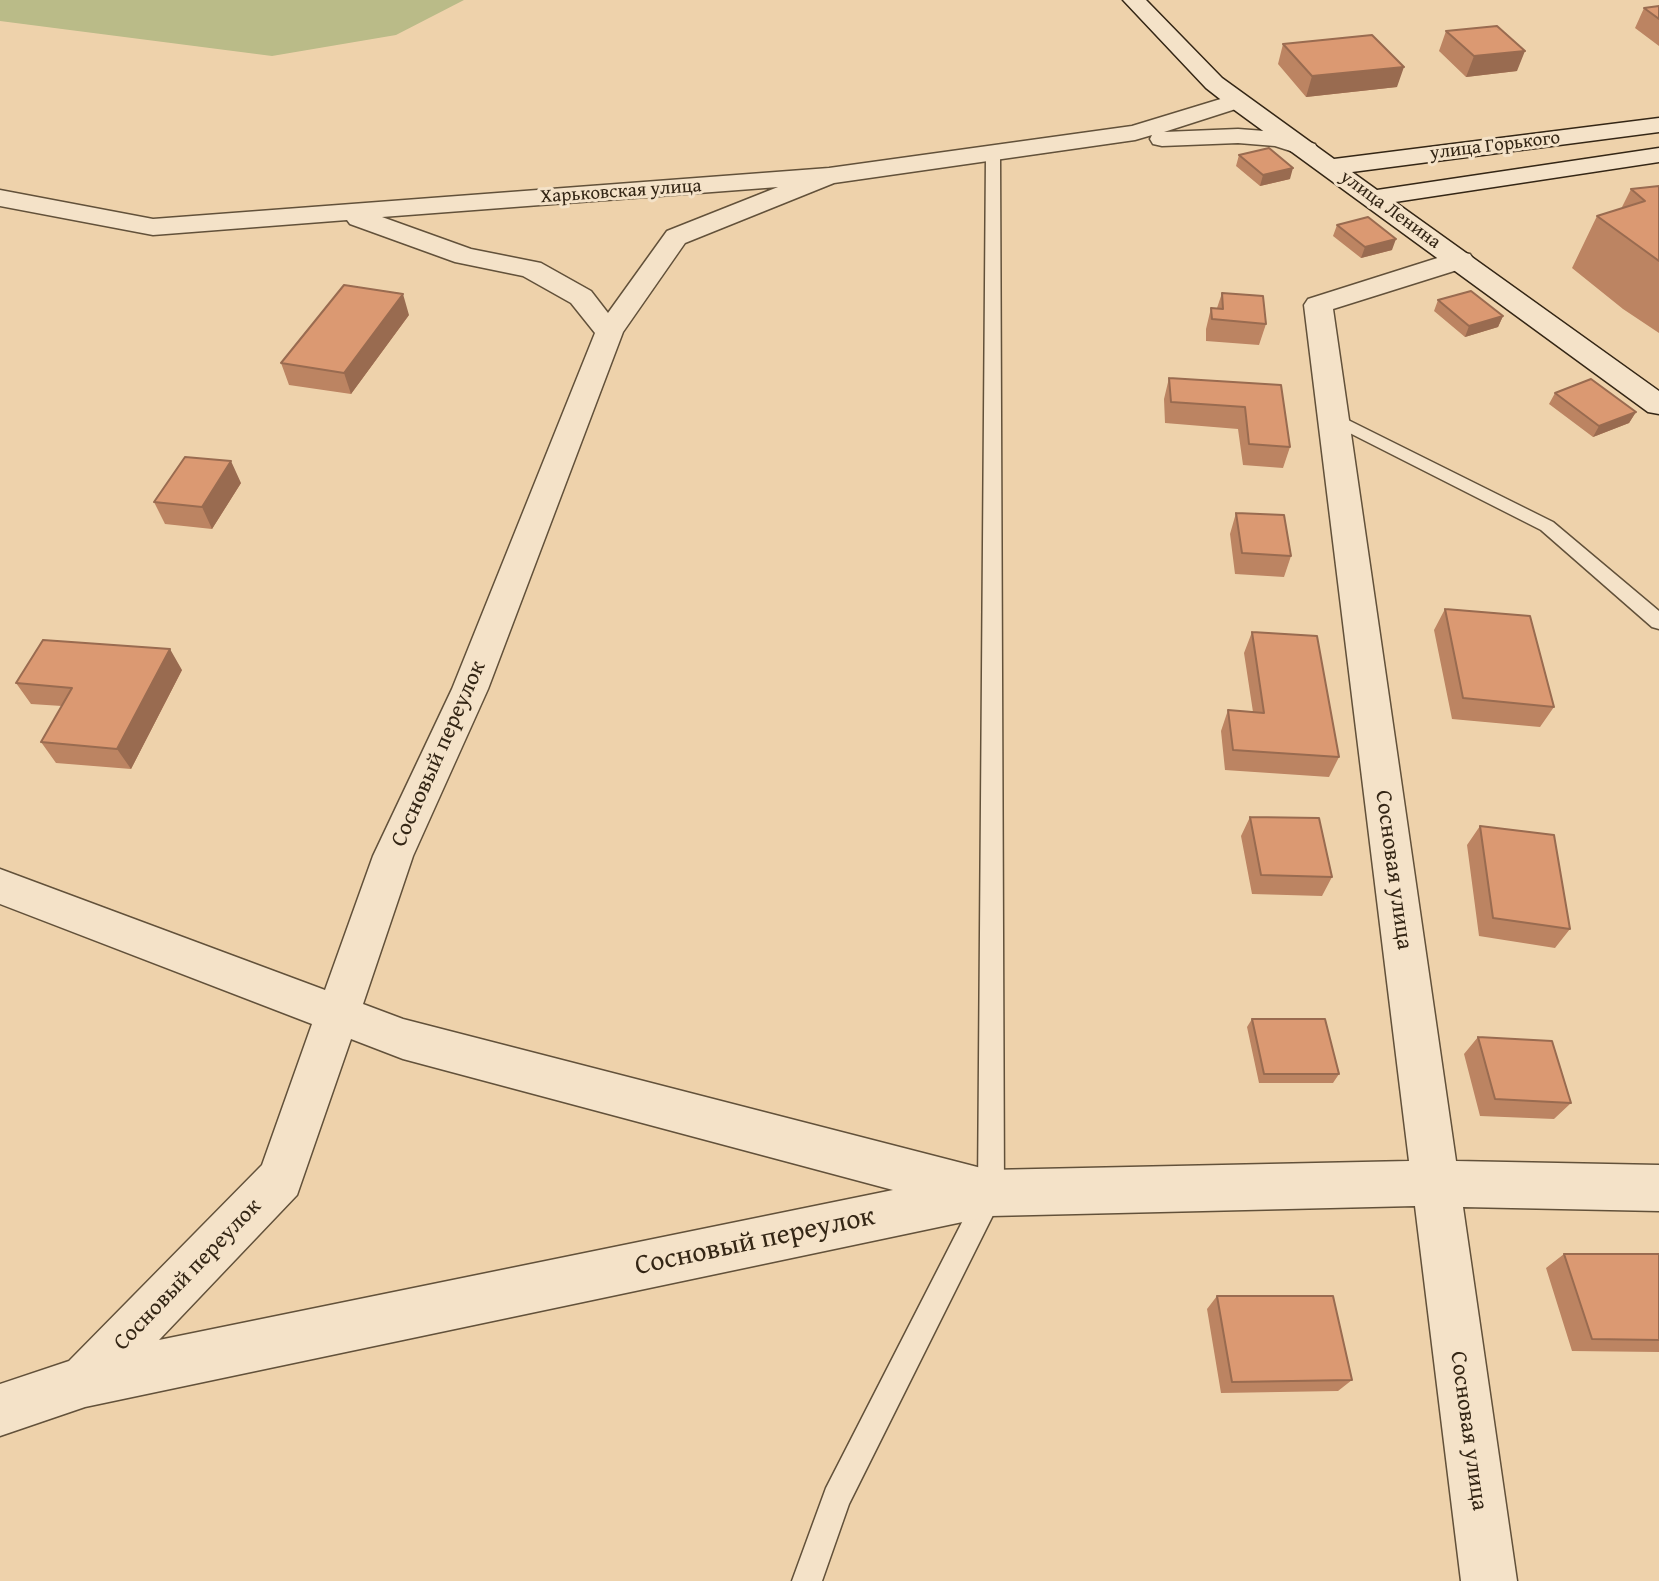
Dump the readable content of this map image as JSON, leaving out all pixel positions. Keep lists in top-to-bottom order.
{
  "streets": {
    "street": [
      "улица Горького",
      "Харьковская улица",
      "улица Ленина",
      "Сосновый переулок",
      "Сосновая улица"
    ]
  },
  "crossings": [
    ["улица Горького", "улица Ленина"],
    ["Харьковская улица", "улица Ленина"],
    ["Харьковская улица", "Сосновый переулок"],
    ["улица Ленина", "Сосновая улица"],
    ["Сосновый переулок", "Сосновая улица"]
  ]
}
